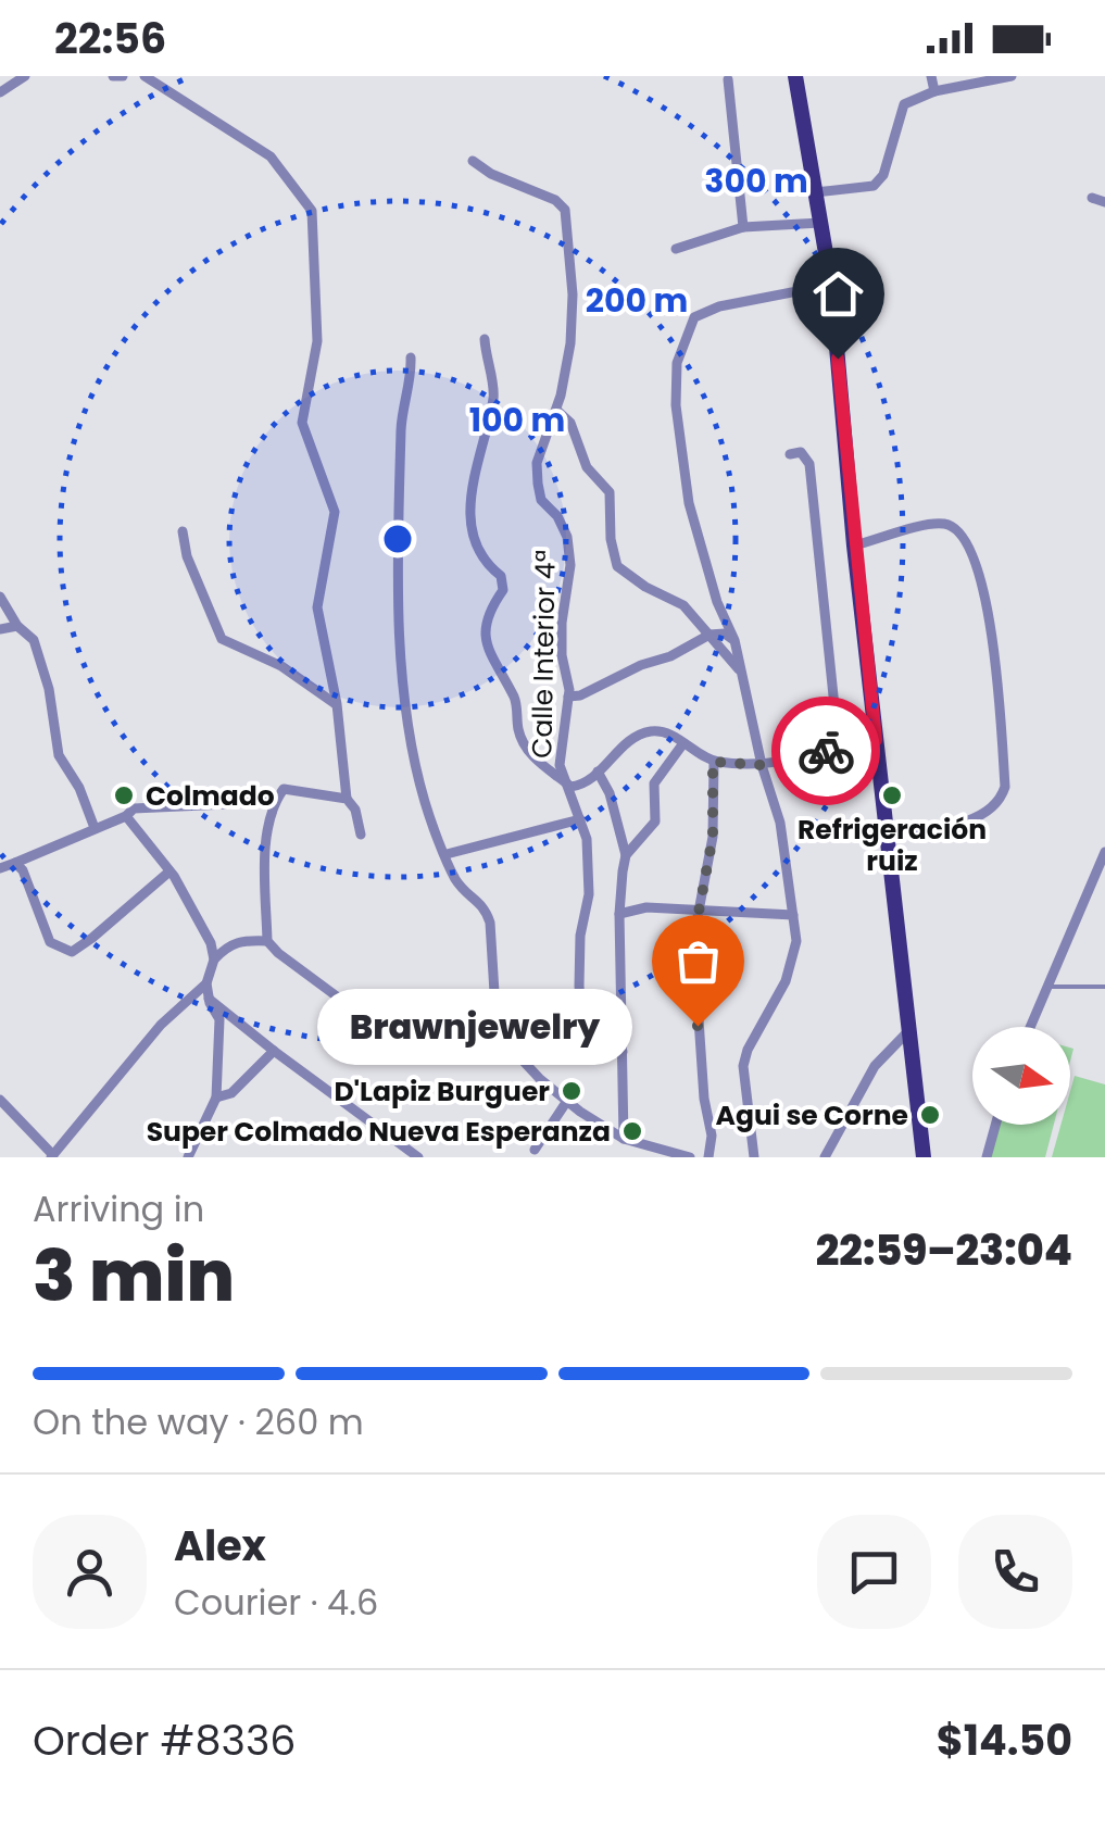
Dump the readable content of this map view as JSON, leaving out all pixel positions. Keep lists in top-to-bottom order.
{
  "streets": {
    "street": ["Calle Interior 4ª"]
  },
  "places": [
    "Colmado",
    "Refrigeración ruiz",
    "Brawnjewelry",
    "D'Lapiz Burguer",
    "Agui se Corne",
    "Super Colmado Nueva Esperanza"
  ],
  "north": "right",
  "page": {
    "status": "22:56",
    "bubble": "Brawnjewelry",
    "heading": ["3 min", "Arriving in", "22:59–23:04"],
    "panel": [
      "Alex",
      "Courier · 4.6",
      "Order #8336",
      "$14.50"
    ],
    "bar": "On the way · 260 m"
  },
  "rings": ["300 m", "200 m", "100 m"]
}
